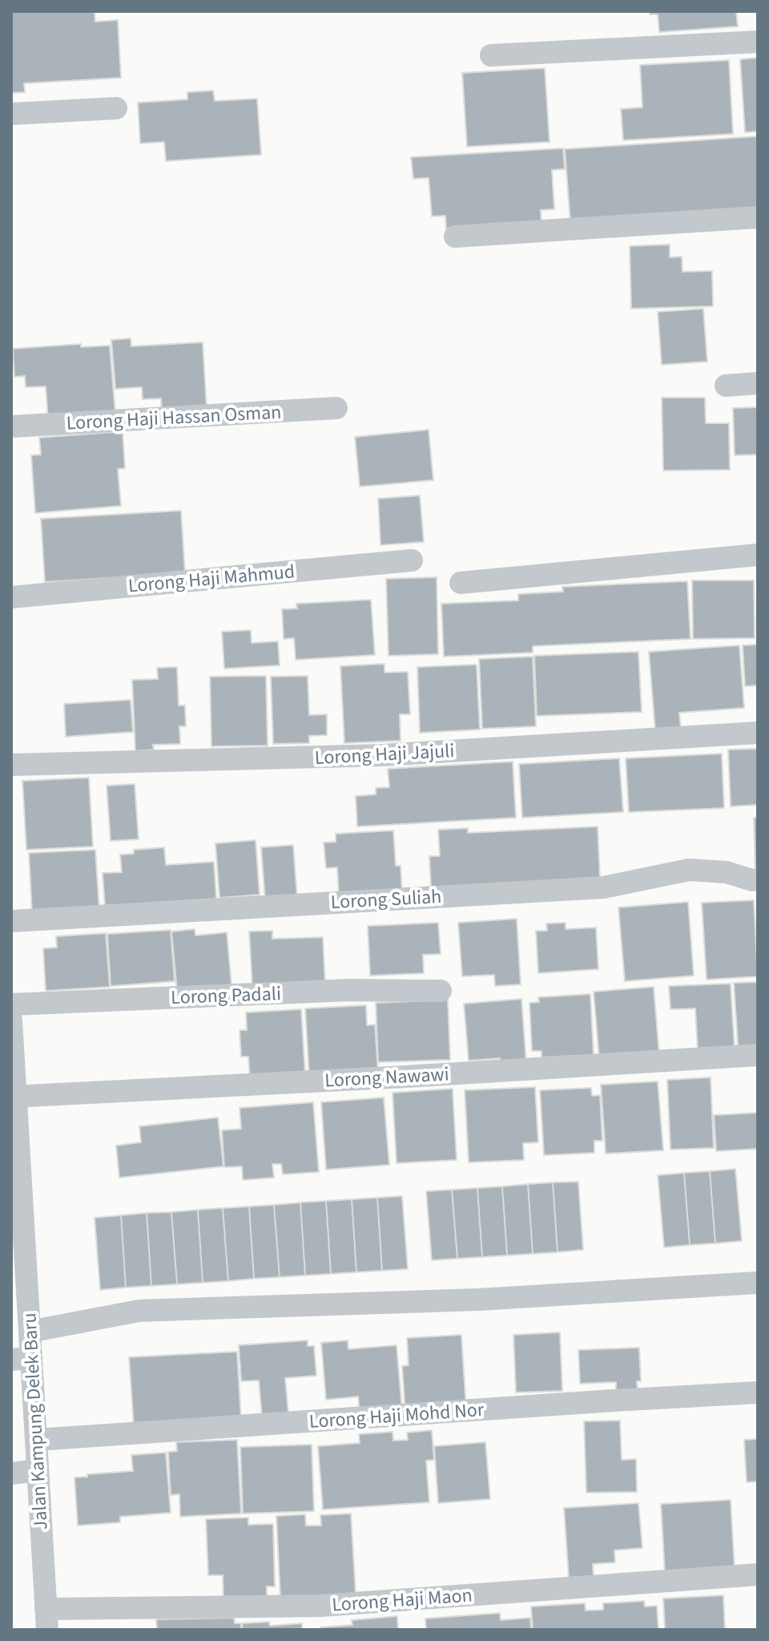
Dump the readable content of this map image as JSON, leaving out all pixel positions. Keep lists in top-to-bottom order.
{
  "streets": {
    "street": [
      "Lorong Haji Hassan Osman",
      "Lorong Haji Mahmud",
      "Lorong Haji Jajuli",
      "Lorong Suliah",
      "Lorong Padali",
      "Lorong Nawawi",
      "Lorong Haji Mohd Nor",
      "Jalan Kampung Delek Baru",
      "Lorong Haji Maon"
    ]
  },
  "crossings": [
    ["Lorong Nawawi", "Jalan Kampung Delek Baru"],
    ["Lorong Haji Mohd Nor", "Jalan Kampung Delek Baru"],
    ["Jalan Kampung Delek Baru", "Lorong Haji Maon"]
  ]
}
